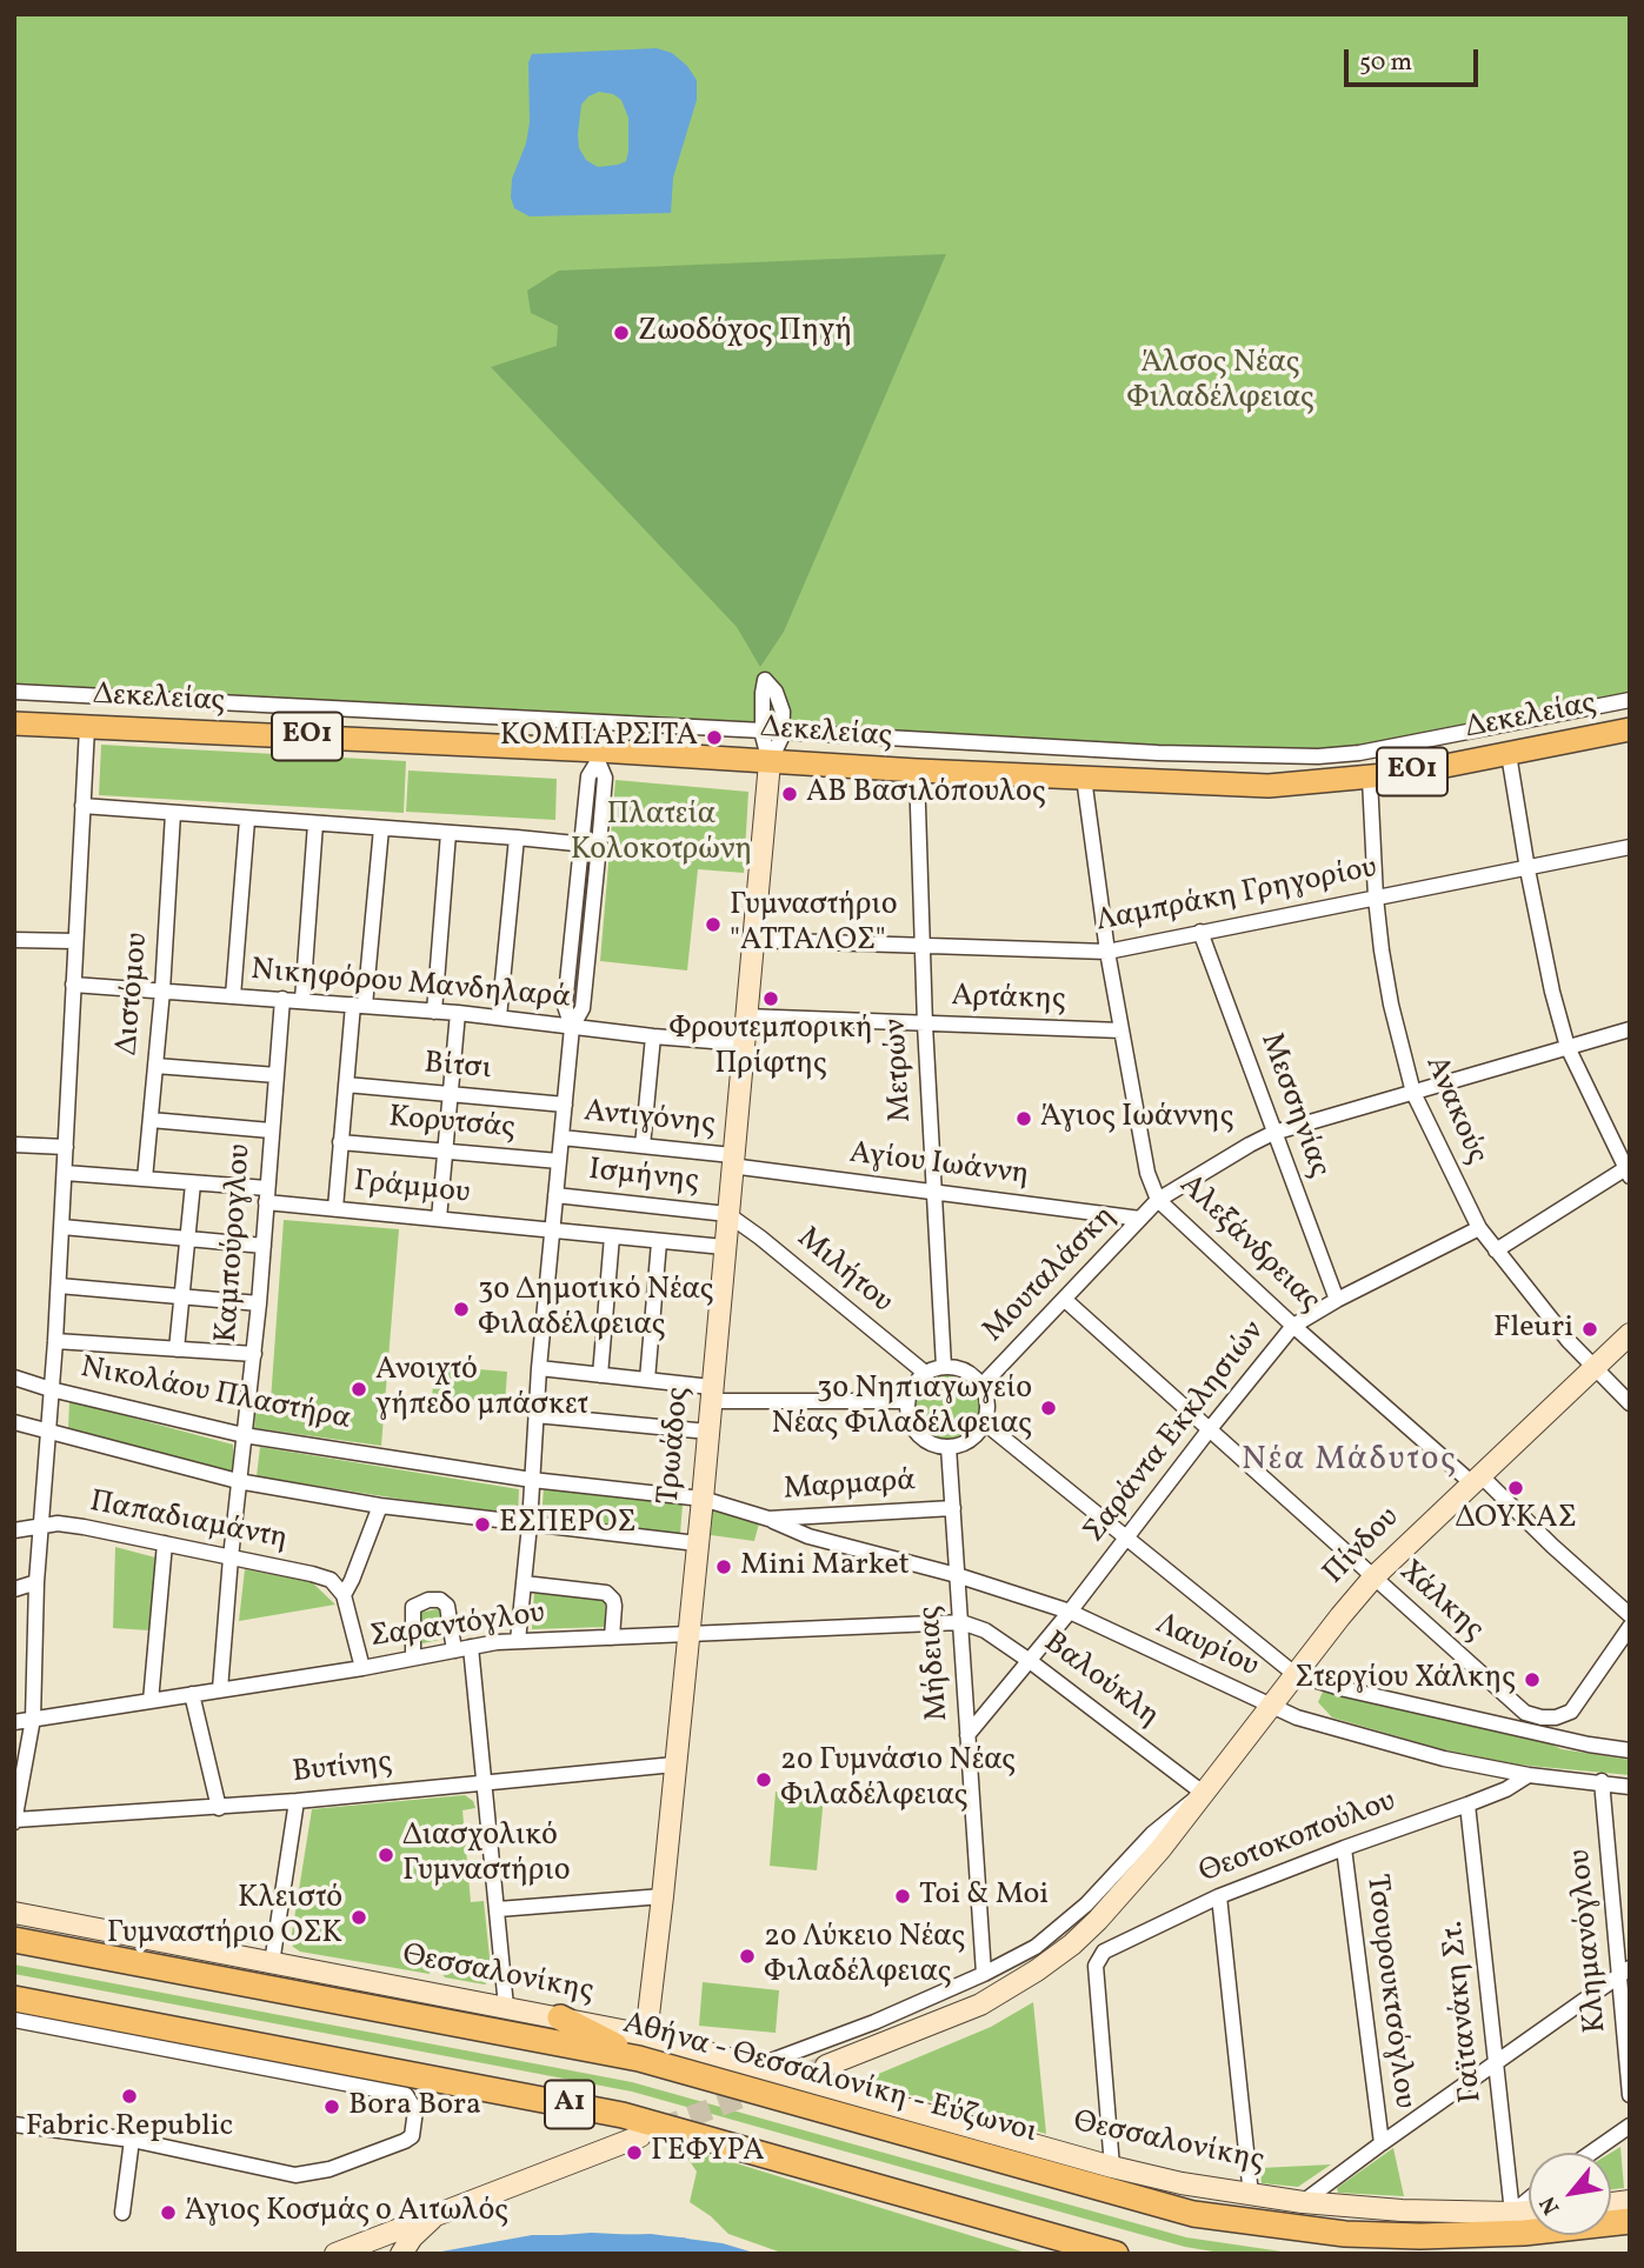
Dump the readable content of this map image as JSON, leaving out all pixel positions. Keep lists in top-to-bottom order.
{
  "streets": {
    "highway": ["Αθήνα - Θεσσαλονίκη - Εύζωνοι", "Α1"],
    "main road": ["Δεκελείας", "ΕΟ1"],
    "street": [
      "Λαμπράκη Γρηγορίου",
      "Νικηφόρου Μανδηλαρά",
      "Διστόμου",
      "Αρτάκης",
      "Βίτσι",
      "Μετρών",
      "Μεσσηνίας",
      "Ανακούς",
      "Αντιγόνης",
      "Κορυτσάς",
      "Αγίου Ιωάννη",
      "Ισμήνης",
      "Γράμμου",
      "Καμπούρογλου",
      "Αλεξάνδρειας",
      "Μιλήτου",
      "Μουταλάσκη",
      "Νικολάου Πλαστήρα",
      "Σαράντα Εκκλησιών",
      "Τρωάδος",
      "Μαρμαρά",
      "Παπαδιαμάντη",
      "Πίνδου",
      "Χάλκης",
      "Σαραντόγλου",
      "Λαυρίου",
      "Μήδειας",
      "Βαλούκλη",
      "Βυτίνης",
      "Θεοτοκοπούλου",
      "Κλημανόγλου",
      "Θεσσαλονίκης",
      "Τσουρουκτσόγλου",
      "Γαϊτανάκη Στ."
    ]
  },
  "crossings": [
    ["Δεκελείας", "Μετρών"],
    ["Δεκελείας", "Ανακούς"],
    ["Δεκελείας", "Αλεξάνδρειας"],
    ["Δεκελείας", "Τρωάδος"],
    ["Λαμπράκη Γρηγορίου", "Μετρών"],
    ["Λαμπράκη Γρηγορίου", "Μεσσηνίας"],
    ["Λαμπράκη Γρηγορίου", "Ανακούς"],
    ["Λαμπράκη Γρηγορίου", "Αλεξάνδρειας"],
    ["Λαμπράκη Γρηγορίου", "Τρωάδος"],
    ["Νικηφόρου Μανδηλαρά", "Διστόμου"],
    ["Νικηφόρου Μανδηλαρά", "Καμπούρογλου"],
    ["Νικηφόρου Μανδηλαρά", "Τρωάδος"],
    ["Διστόμου", "Γράμμου"],
    ["Αρτάκης", "Μετρών"],
    ["Αρτάκης", "Αλεξάνδρειας"],
    ["Αρτάκης", "Τρωάδος"],
    ["Μετρών", "Αγίου Ιωάννη"],
    ["Μετρών", "Μιλήτου"],
    ["Μετρών", "Μουταλάσκη"],
    ["Μετρών", "Μήδειας"],
    ["Μεσσηνίας", "Σαράντα Εκκλησιών"],
    ["Ανακούς", "Σαράντα Εκκλησιών"],
    ["Ανακούς", "Πίνδου"],
    ["Αντιγόνης", "Αγίου Ιωάννη"],
    ["Αντιγόνης", "Τρωάδος"],
    ["Αγίου Ιωάννη", "Μουταλάσκη"],
    ["Αγίου Ιωάννη", "Τρωάδος"],
    ["Ισμήνης", "Μιλήτου"],
    ["Ισμήνης", "Τρωάδος"],
    ["Γράμμου", "Καμπούρογλου"],
    ["Γράμμου", "Τρωάδος"],
    ["Καμπούρογλου", "Νικολάου Πλαστήρα"],
    ["Καμπούρογλου", "Παπαδιαμάντη"],
    ["Καμπούρογλου", "Σαραντόγλου"],
    ["Αλεξάνδρειας", "Μουταλάσκη"],
    ["Αλεξάνδρειας", "Σαράντα Εκκλησιών"],
    ["Αλεξάνδρειας", "Πίνδου"],
    ["Μιλήτου", "Μουταλάσκη"],
    ["Μιλήτου", "Τρωάδος"],
    ["Μιλήτου", "Μήδειας"],
    ["Μουταλάσκη", "Χάλκης"],
    ["Μουταλάσκη", "Μήδειας"],
    ["Νικολάου Πλαστήρα", "Τρωάδος"],
    ["Νικολάου Πλαστήρα", "Μαρμαρά"],
    ["Σαράντα Εκκλησιών", "Χάλκης"],
    ["Σαράντα Εκκλησιών", "Λαυρίου"],
    ["Σαράντα Εκκλησιών", "Μήδειας"],
    ["Σαράντα Εκκλησιών", "Βαλούκλη"],
    ["Τρωάδος", "Μαρμαρά"],
    ["Τρωάδος", "Σαραντόγλου"],
    ["Τρωάδος", "Βυτίνης"],
    ["Τρωάδος", "Θεσσαλονίκης"],
    ["Τρωάδος", "Αθήνα - Θεσσαλονίκη - Εύζωνοι"],
    ["Μαρμαρά", "Λαυρίου"],
    ["Μαρμαρά", "Μήδειας"],
    ["Πίνδου", "Χάλκης"],
    ["Πίνδου", "Λαυρίου"],
    ["Πίνδου", "Μήδειας"],
    ["Πίνδου", "Βαλούκλη"],
    ["Πίνδου", "Θεσσαλονίκης"],
    ["Σαραντόγλου", "Μήδειας"],
    ["Σαραντόγλου", "Βαλούκλη"],
    ["Λαυρίου", "Μήδειας"],
    ["Λαυρίου", "Θεοτοκοπούλου"],
    ["Λαυρίου", "Κλημανόγλου"],
    ["Μήδειας", "Βαλούκλη"],
    ["Θεοτοκοπούλου", "Θεσσαλονίκης"],
    ["Θεοτοκοπούλου", "Τσουρουκτσόγλου"],
    ["Θεοτοκοπούλου", "Γαϊτανάκη Στ."],
    ["Θεσσαλονίκης", "Γαϊτανάκη Στ."],
    ["Θεσσαλονίκης", "Αθήνα - Θεσσαλονίκη - Εύζωνοι"]
  ],
  "districts": ["Νέα Μάδυτος"],
  "parks": ["Άλσος Νέας Φιλαδέλφειας", "Πλατεία Κολοκοτρώνη"],
  "places": [
    "Ζωοδόχος Πηγή",
    "ΚΟΜΠΑΡΣΙΤΑ",
    "ΑΒ Βασιλόπουλος",
    "Γυμναστήριο \"ΑΤΤΑΛΟΣ\"",
    "Φρουτεμπορική Πρίφτης",
    "Άγιος Ιωάννης",
    "3ο Δημοτικό Νέας Φιλαδέλφειας",
    "Fleuri",
    "Ανοιχτό γήπεδο μπάσκετ",
    "3ο Νηπιαγωγείο Νέας Φιλαδέλφειας",
    "ΔΟΥΚΑΣ",
    "ΕΣΠΕΡΟΣ",
    "Mini Market",
    "Στεργίου Χάλκης",
    "2ο Γυμνάσιο Νέας Φιλαδέλφειας",
    "Διασχολικό Γυμναστήριο",
    "Toi & Moi",
    "Κλειστό Γυμναστήριο ΟΣΚ",
    "2ο Λύκειο Νέας Φιλαδέλφειας",
    "Fabric Republic",
    "Bora Bora",
    "ΓΕΦΥΡΑ",
    "Άγιος Κοσμάς ο Αιτωλός"
  ],
  "scale_bar": "50 m",
  "north": "bottom left"
}
